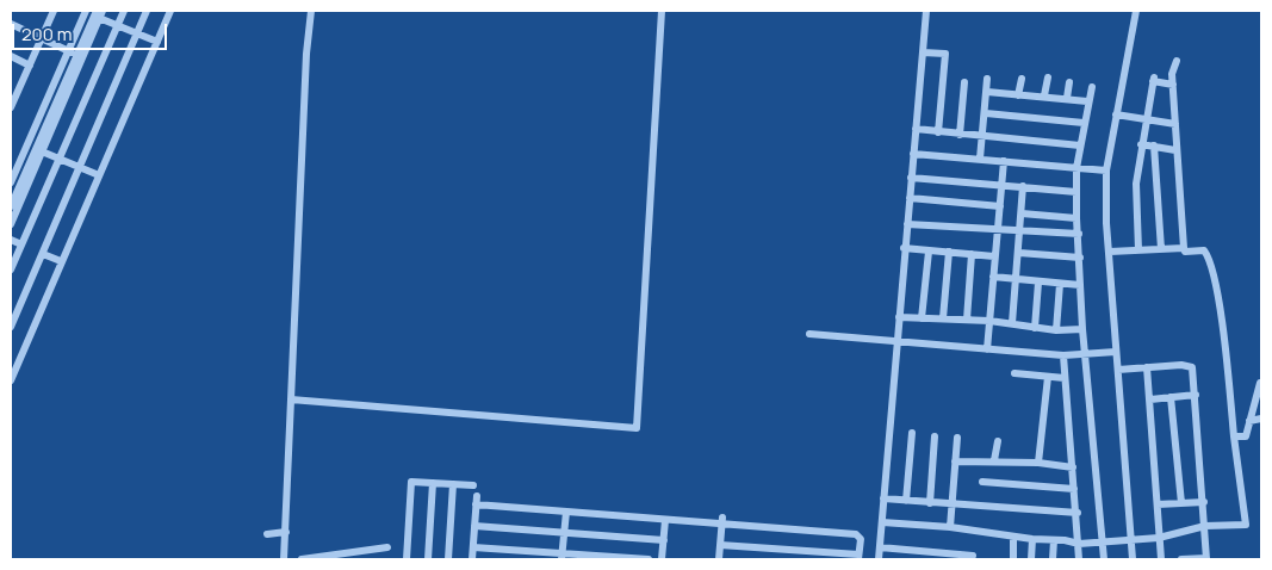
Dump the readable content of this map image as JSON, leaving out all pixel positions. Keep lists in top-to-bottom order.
{
  "scale_bar": "200 m"
}
